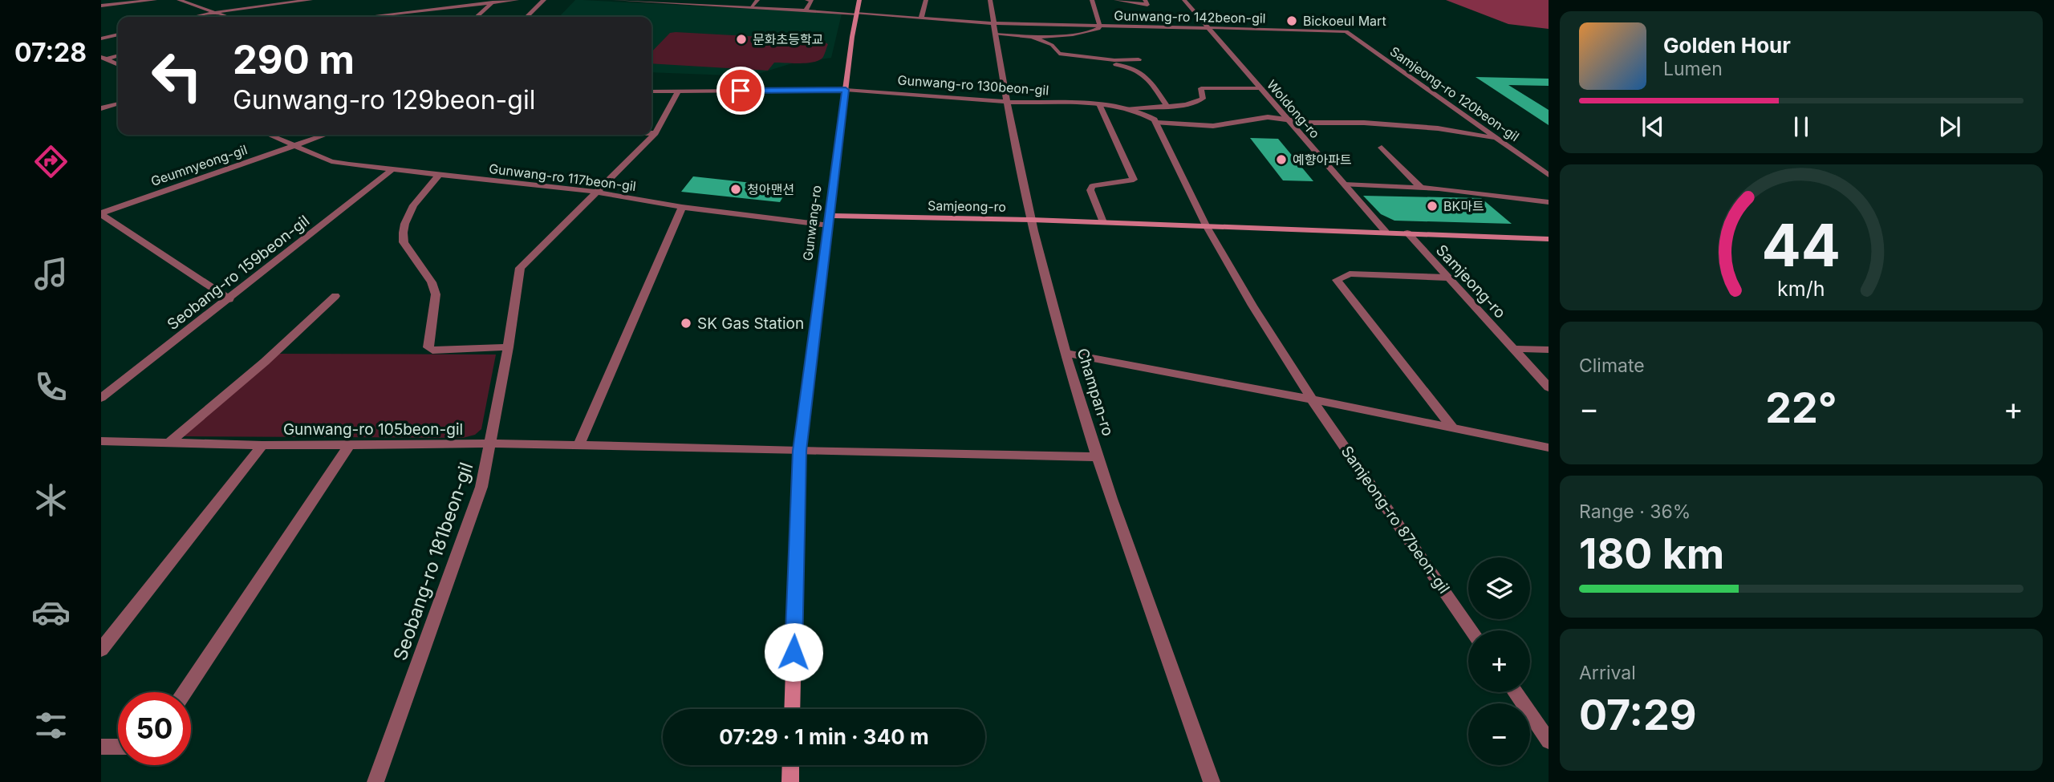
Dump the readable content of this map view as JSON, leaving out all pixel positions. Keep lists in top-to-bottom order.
{
  "streets": {
    "main road": ["Samjeong-ro", "Gunwang-ro"],
    "street": [
      "Gunwang-ro 142beon-gil",
      "Gunwang-ro 130beon-gil",
      "Samjeong-ro 120beon-gil",
      "Woldong-ro",
      "Geumnyeong-gil",
      "Gunwang-ro 117beon-gil",
      "Seobang-ro 159beon-gil",
      "Champan-ro",
      "Gunwang-ro 105beon-gil",
      "Samjeong-ro 87beon-gil",
      "Seobang-ro 181beon-gil"
    ]
  },
  "crossings": [
    ["Gunwang-ro 142beon-gil", "Samjeong-ro 120beon-gil"],
    ["Gunwang-ro 142beon-gil", "Woldong-ro"],
    ["Gunwang-ro 142beon-gil", "Gunwang-ro"],
    ["Gunwang-ro 142beon-gil", "Champan-ro"],
    ["Gunwang-ro 130beon-gil", "Gunwang-ro"],
    ["Gunwang-ro 130beon-gil", "Champan-ro"],
    ["Gunwang-ro 130beon-gil", "Seobang-ro 181beon-gil"],
    ["Woldong-ro", "Samjeong-ro"],
    ["Geumnyeong-gil", "Gunwang-ro 117beon-gil"],
    ["Gunwang-ro 117beon-gil", "Samjeong-ro"],
    ["Gunwang-ro 117beon-gil", "Gunwang-ro"],
    ["Gunwang-ro 117beon-gil", "Seobang-ro 159beon-gil"],
    ["Gunwang-ro 117beon-gil", "Seobang-ro 181beon-gil"],
    ["Samjeong-ro", "Gunwang-ro"],
    ["Samjeong-ro", "Champan-ro"],
    ["Samjeong-ro", "Samjeong-ro 87beon-gil"],
    ["Gunwang-ro", "Gunwang-ro 105beon-gil"],
    ["Gunwang-ro 105beon-gil", "Seobang-ro 181beon-gil"]
  ],
  "places": [
    "Bickoeul Mart",
    "문화초등학교",
    "예향아파트",
    "청아맨션",
    "BK마트",
    "SK Gas Station"
  ],
  "page": {
    "tabs": "07:28",
    "turn": ["290 m", "Gunwang-ro 129beon-gil"],
    "song": ["Golden Hour", "Lumen"],
    "tile": [
      "Climate",
      ["Range · 36%", "180 km"],
      ["Arrival", "07:29"]
    ],
    "heat": ["−", "22°", "+"],
    "map_buttons": ["+", "−"],
    "limit": "50",
    "trip": "07:29 · 1 min · 340 m",
    "gauge": ["44", "km/h"]
  }
}
